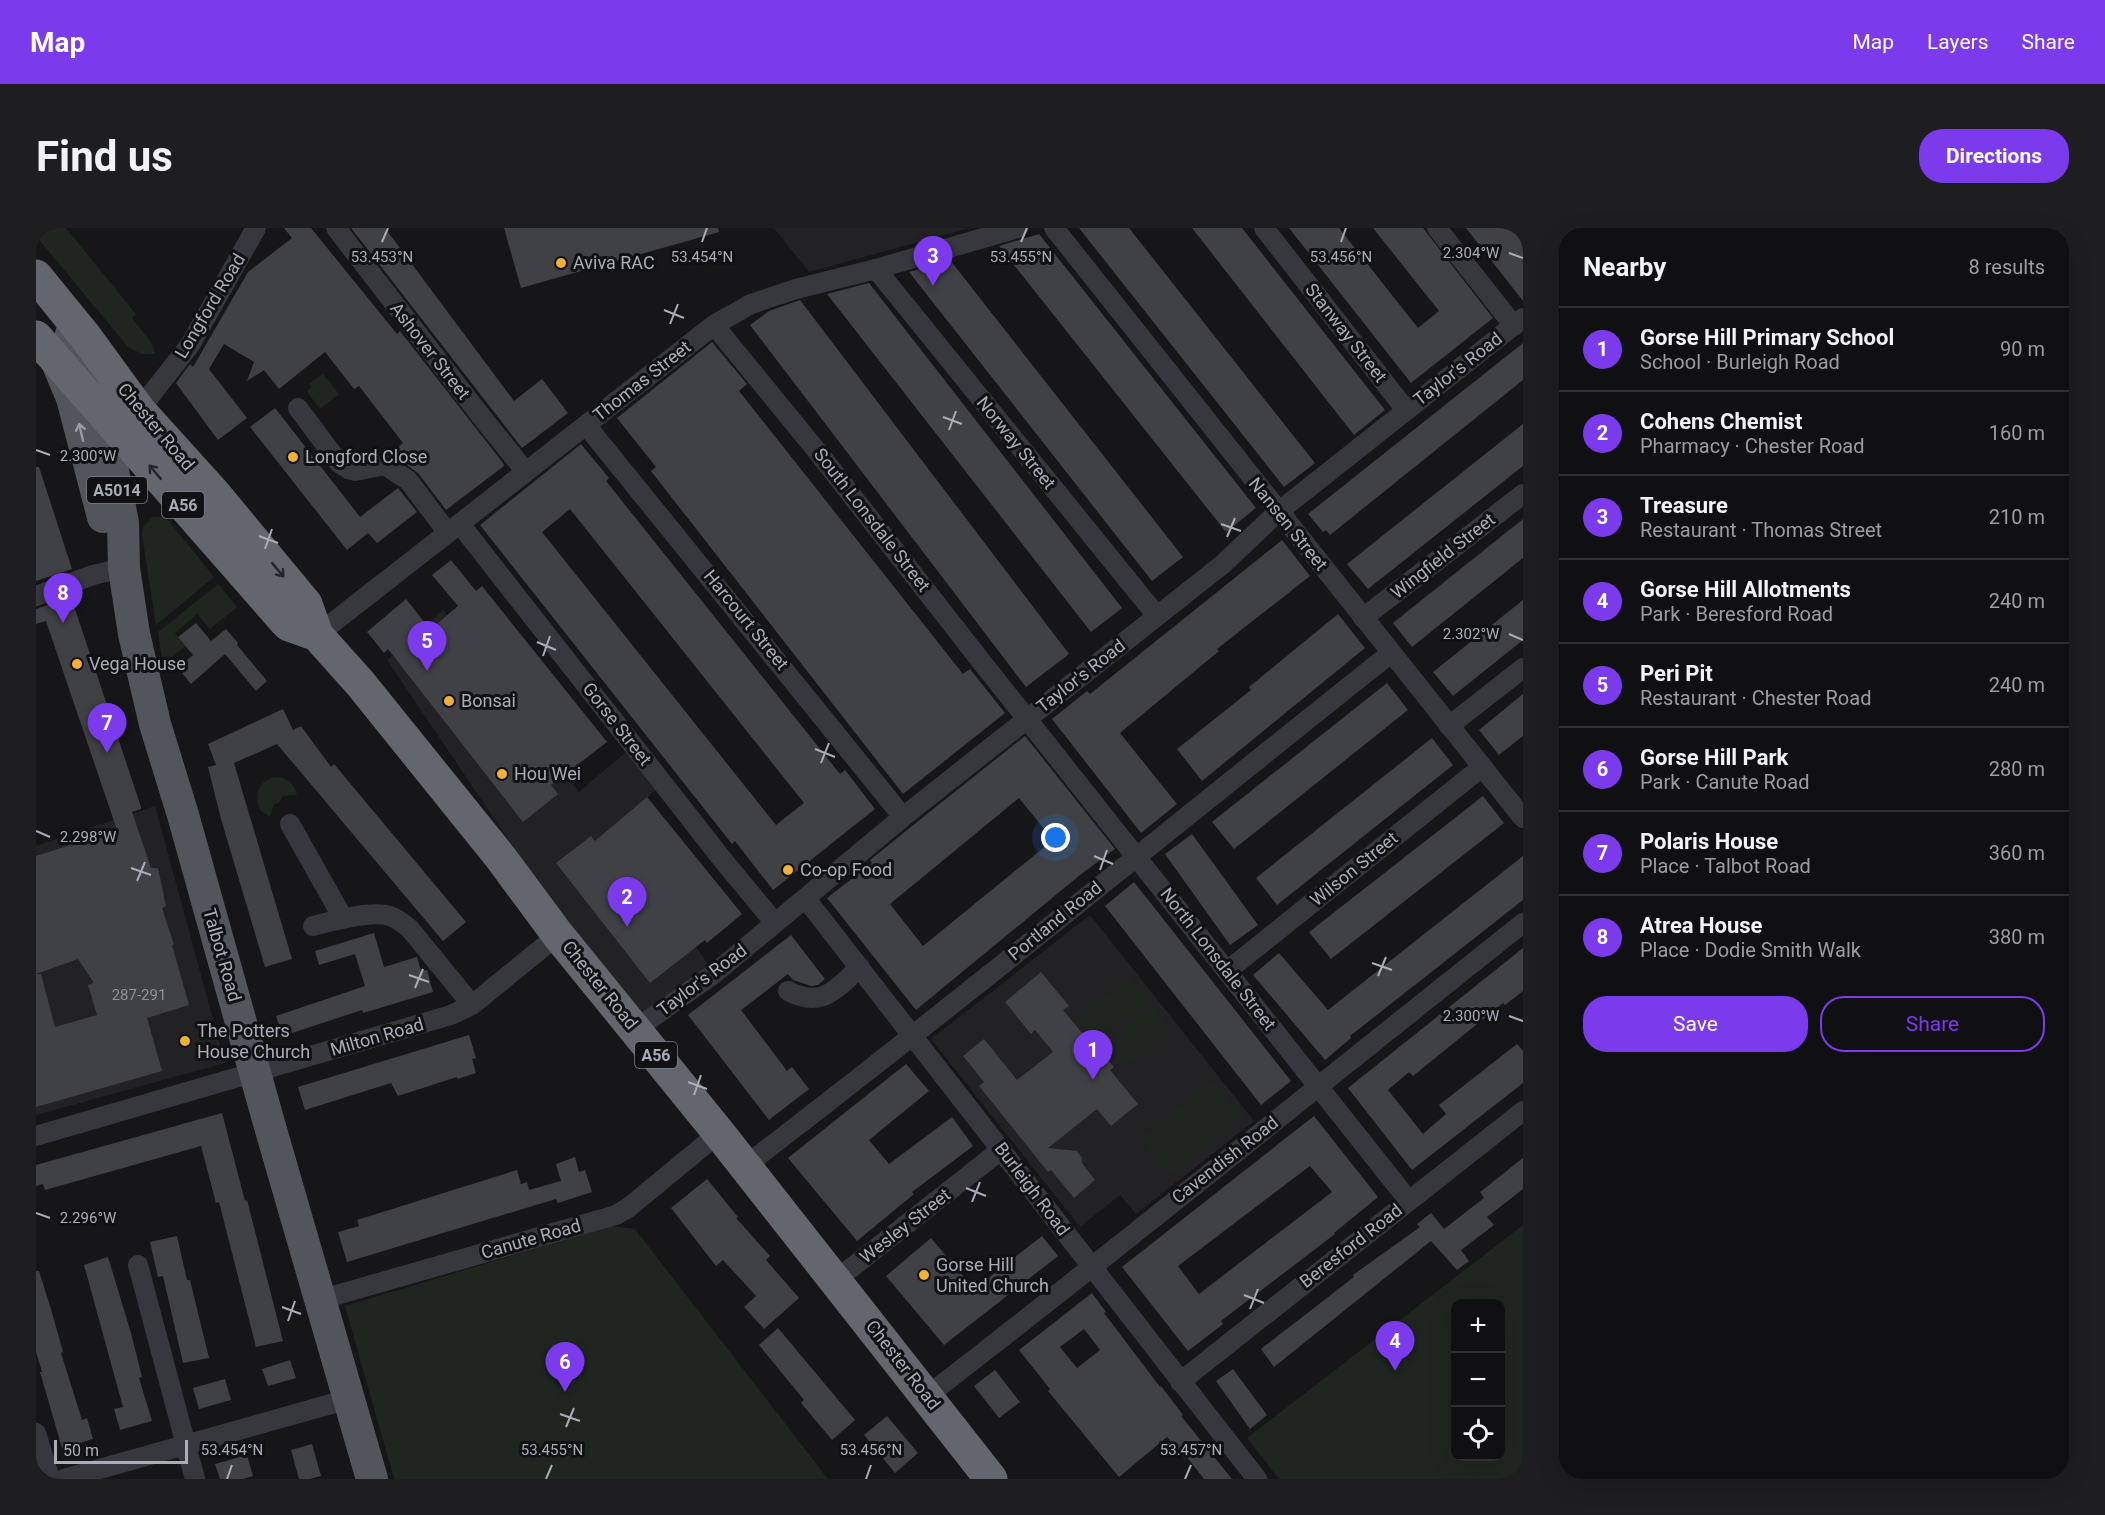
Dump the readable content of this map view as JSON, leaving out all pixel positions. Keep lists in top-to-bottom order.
{
  "streets": {
    "highway": ["Chester Road", "A56"],
    "main road": ["A5014", "Talbot Road"],
    "street": [
      "Longford Road",
      "Stanway Street",
      "Ashover Street",
      "Taylor's Road",
      "Thomas Street",
      "Norway Street",
      "South Lonsdale Street",
      "Nansen Street",
      "Wingfield Street",
      "Harcourt Street",
      "Gorse Street",
      "Wilson Street",
      "Portland Road",
      "North Lonsdale Street",
      "Milton Road",
      "Cavendish Road",
      "Burleigh Road",
      "Wesley Street",
      "Canute Road",
      "Beresford Road"
    ]
  },
  "crossings": [
    ["Longford Road", "Chester Road"],
    ["Stanway Street", "Taylor's Road"],
    ["Ashover Street", "Thomas Street"],
    ["Taylor's Road", "Chester Road"],
    ["Taylor's Road", "Norway Street"],
    ["Taylor's Road", "South Lonsdale Street"],
    ["Taylor's Road", "Nansen Street"],
    ["Taylor's Road", "Harcourt Street"],
    ["Taylor's Road", "Gorse Street"],
    ["Taylor's Road", "North Lonsdale Street"],
    ["Taylor's Road", "Burleigh Road"],
    ["Thomas Street", "Chester Road"],
    ["Thomas Street", "Norway Street"],
    ["Thomas Street", "South Lonsdale Street"],
    ["Thomas Street", "Harcourt Street"],
    ["Thomas Street", "Gorse Street"],
    ["Chester Road", "Portland Road"],
    ["Chester Road", "Talbot Road"],
    ["Chester Road", "Milton Road"],
    ["Chester Road", "Cavendish Road"],
    ["Chester Road", "Wesley Street"],
    ["Chester Road", "Canute Road"],
    ["South Lonsdale Street", "North Lonsdale Street"],
    ["Nansen Street", "Wingfield Street"],
    ["Nansen Street", "Wilson Street"],
    ["Nansen Street", "Portland Road"],
    ["Wilson Street", "North Lonsdale Street"],
    ["Portland Road", "North Lonsdale Street"],
    ["Portland Road", "Burleigh Road"],
    ["Talbot Road", "Milton Road"],
    ["Talbot Road", "Canute Road"],
    ["North Lonsdale Street", "Cavendish Road"],
    ["North Lonsdale Street", "Beresford Road"],
    ["Cavendish Road", "Burleigh Road"],
    ["Burleigh Road", "Wesley Street"],
    ["Burleigh Road", "Beresford Road"]
  ],
  "places": [
    "Aviva RAC",
    "Longford Close",
    "Vega House",
    "Bonsai",
    "Hou Wei",
    "Co-op Food",
    "The Potters House Church",
    "Gorse Hill United Church"
  ],
  "house_numbers": ["287-291"],
  "scale_bar": "50 m",
  "page": {
    "header": "Map",
    "nav": ["Map", "Layers", "Share"],
    "buttons": [
      "Directions",
      ["Save", "Share"]
    ],
    "title": "Find us",
    "heading": ["Nearby", "8 results"],
    "pins": [
      "3",
      "8",
      "5",
      "7",
      "2",
      "1",
      "4",
      "6"
    ],
    "list": [
      {
        "mark": "1",
        "name": "Gorse Hill Primary School",
        "note": "School · Burleigh Road",
        "value": "90 m"
      },
      {
        "mark": "2",
        "name": "Cohens Chemist",
        "note": "Pharmacy · Chester Road",
        "value": "160 m"
      },
      {
        "mark": "3",
        "name": "Treasure",
        "note": "Restaurant · Thomas Street",
        "value": "210 m"
      },
      {
        "mark": "4",
        "name": "Gorse Hill Allotments",
        "note": "Park · Beresford Road",
        "value": "240 m"
      },
      {
        "mark": "5",
        "name": "Peri Pit",
        "note": "Restaurant · Chester Road",
        "value": "240 m"
      },
      {
        "mark": "6",
        "name": "Gorse Hill Park",
        "note": "Park · Canute Road",
        "value": "280 m"
      },
      {
        "mark": "7",
        "name": "Polaris House",
        "note": "Place · Talbot Road",
        "value": "360 m"
      },
      {
        "mark": "8",
        "name": "Atrea House",
        "note": "Place · Dodie Smith Walk",
        "value": "380 m"
      }
    ],
    "map_buttons": ["+", "−"],
    "scale": "50 m"
  },
  "coordinates": [
    "2.304°W",
    "53.453°N",
    "53.454°N",
    "53.455°N",
    "53.456°N",
    "2.300°W",
    "2.302°W",
    "2.298°W",
    "2.296°W",
    "53.457°N"
  ]
}
